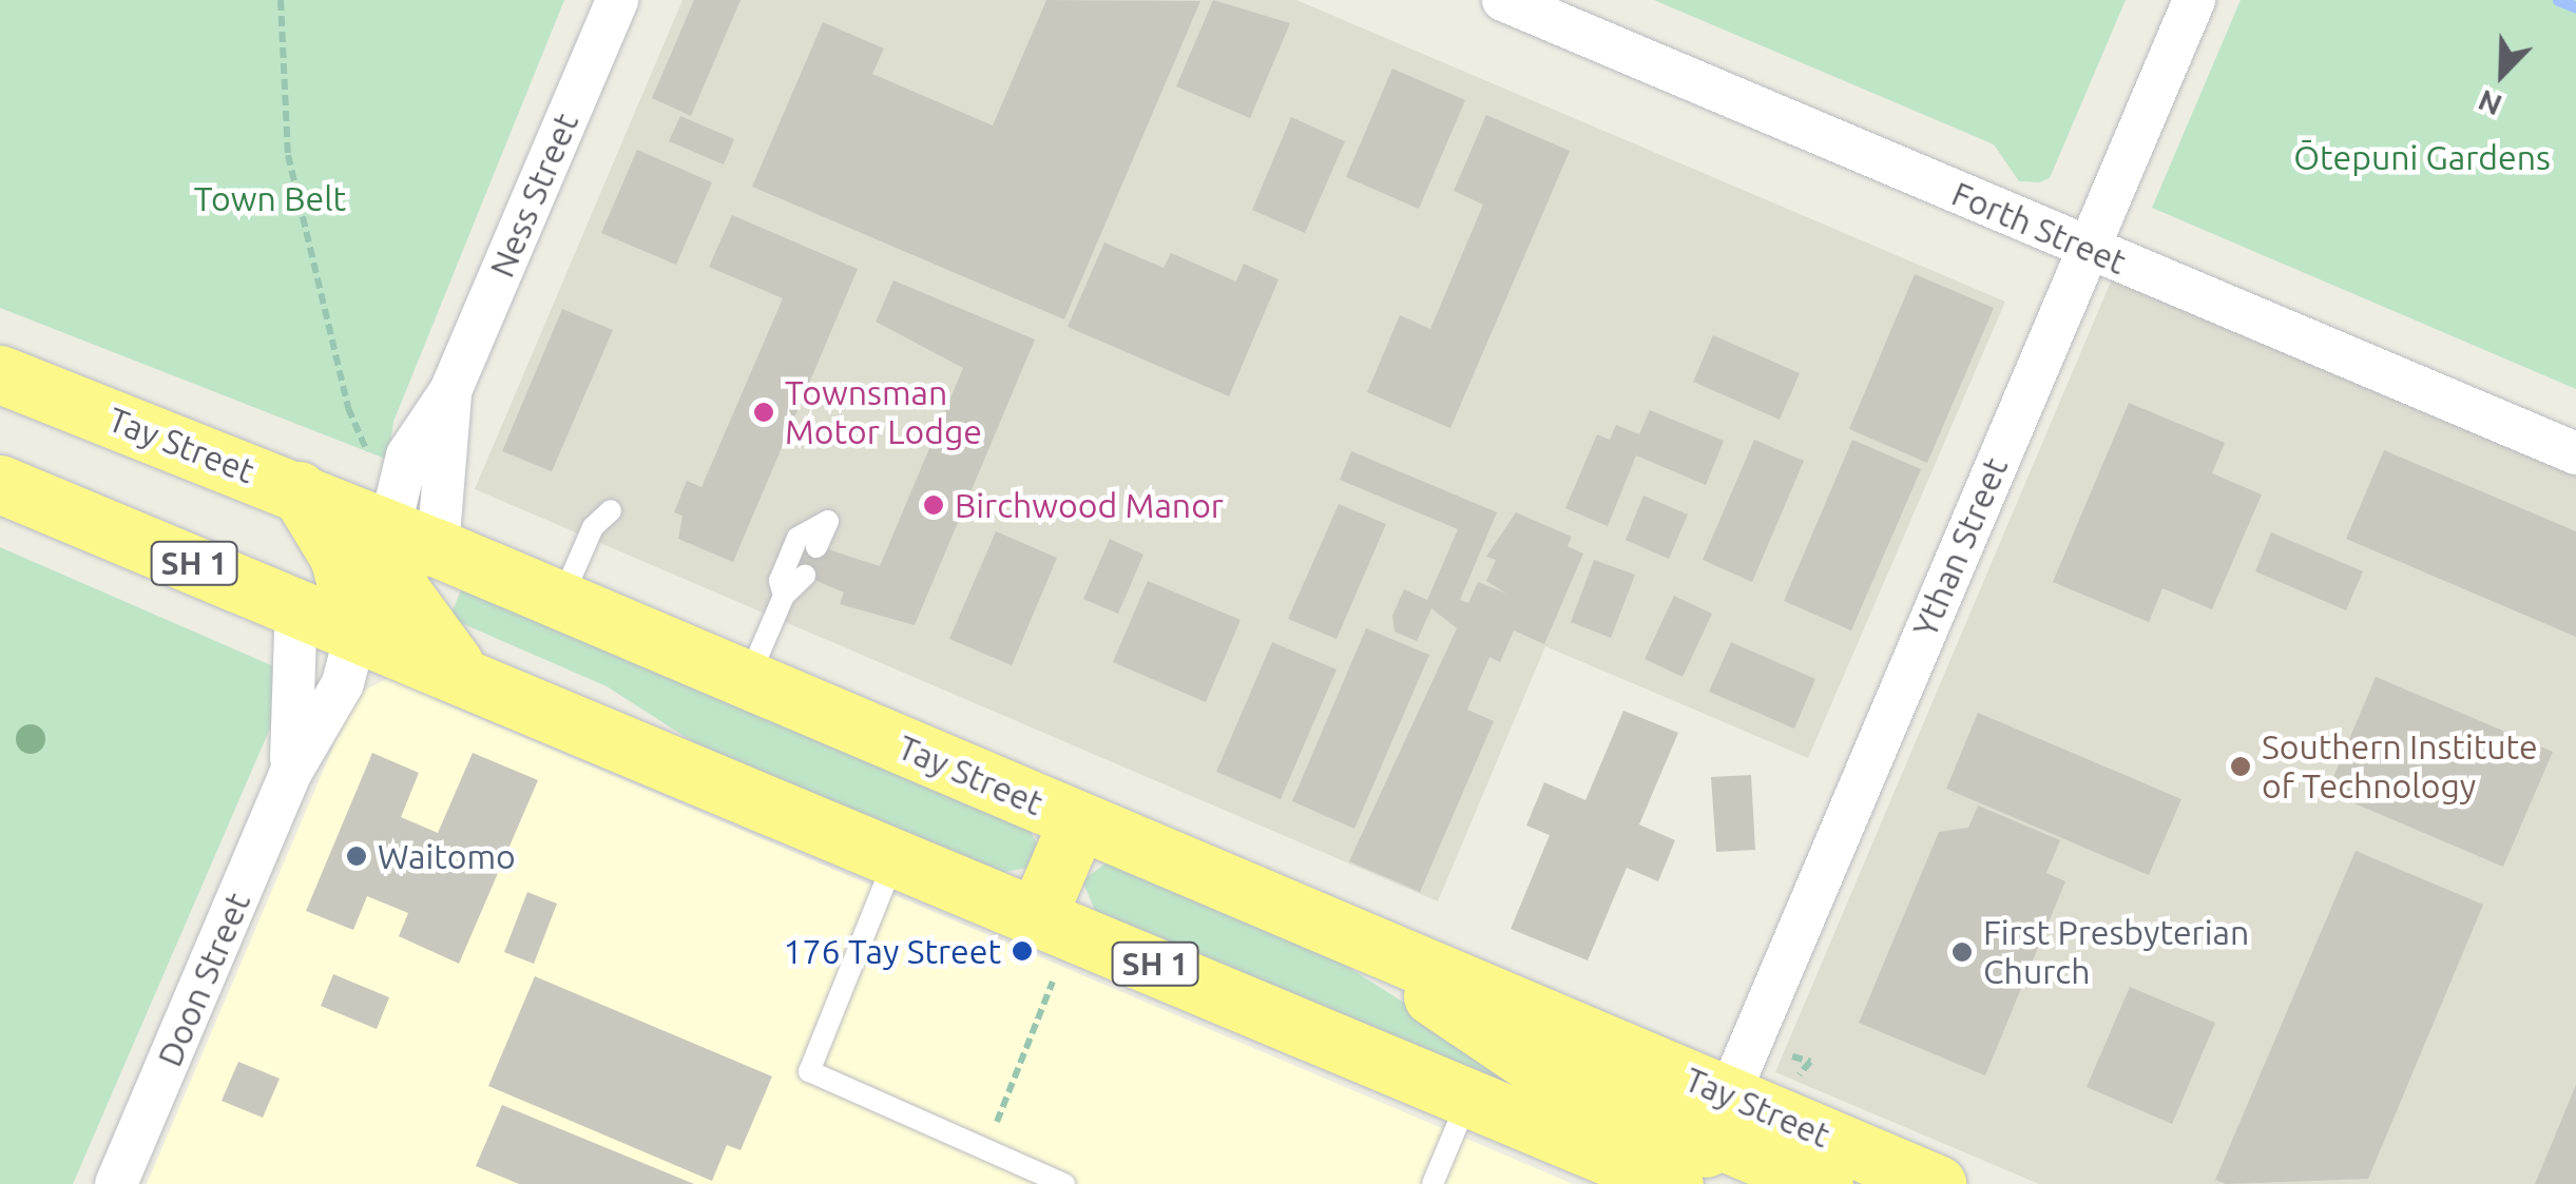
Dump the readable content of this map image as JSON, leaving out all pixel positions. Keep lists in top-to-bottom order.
{
  "streets": {
    "highway": ["Tay Street", "SH 1"],
    "street": [
      "Ness Street",
      "Forth Street",
      "Ythan Street",
      "Doon Street"
    ]
  },
  "crossings": [
    ["Ness Street", "Tay Street"],
    ["Forth Street", "Ythan Street"],
    ["Tay Street", "Ythan Street"],
    ["Tay Street", "Doon Street"]
  ],
  "parks": ["Ōtepuni Gardens", "Town Belt"],
  "places": [
    "Townsman Motor Lodge",
    "Birchwood Manor",
    "Southern Institute of Technology",
    "Waitomo",
    "176 Tay Street",
    "First Presbyterian Church"
  ],
  "north": "bottom left"
}
